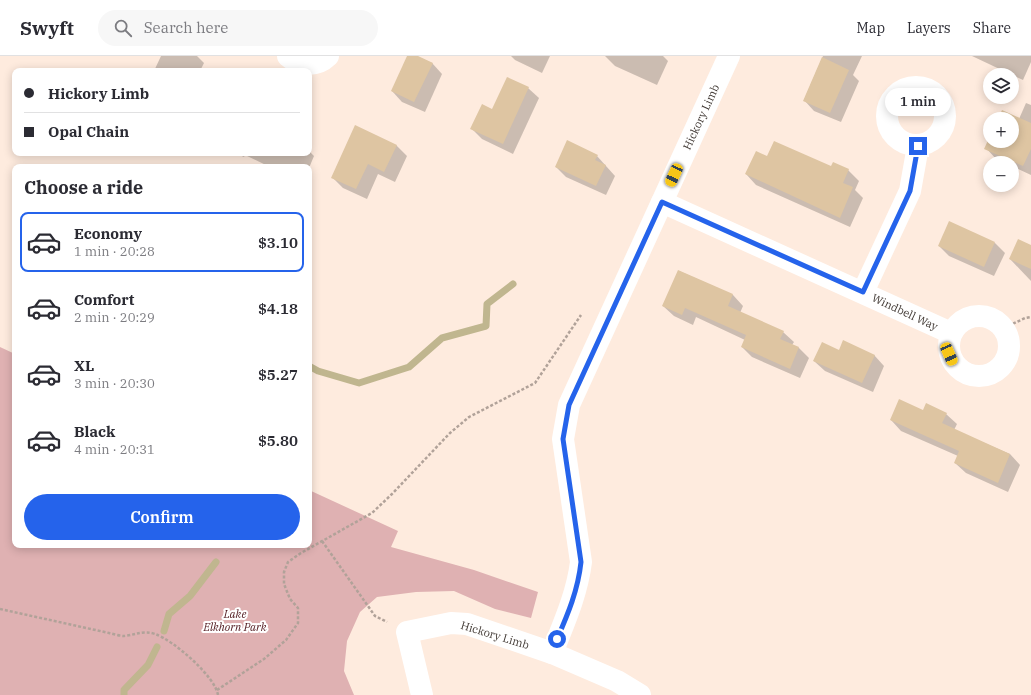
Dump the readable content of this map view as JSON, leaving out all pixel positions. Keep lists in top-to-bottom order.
{
  "streets": {
    "street": ["Hickory Limb", "Windbell Way"]
  },
  "crossings": [
    ["Hickory Limb", "Windbell Way"]
  ],
  "parks": ["Lake Elkhorn Park"],
  "page": {
    "header": "Swyft",
    "search": "Search here",
    "nav": ["Map", "Layers", "Share"],
    "map_buttons": ["+", "−"],
    "banner": ["Hickory Limb", "Opal Chain"],
    "bubble": "1 min",
    "heading": "Choose a ride",
    "list": [
      {
        "name": "Economy",
        "note": "1 min · 20:28",
        "value": "$3.10"
      },
      {
        "name": "Comfort",
        "note": "2 min · 20:29",
        "value": "$4.18"
      },
      {
        "name": "XL",
        "note": "3 min · 20:30",
        "value": "$5.27"
      },
      {
        "name": "Black",
        "note": "4 min · 20:31",
        "value": "$5.80"
      }
    ],
    "buttons": "Confirm"
  }
}
